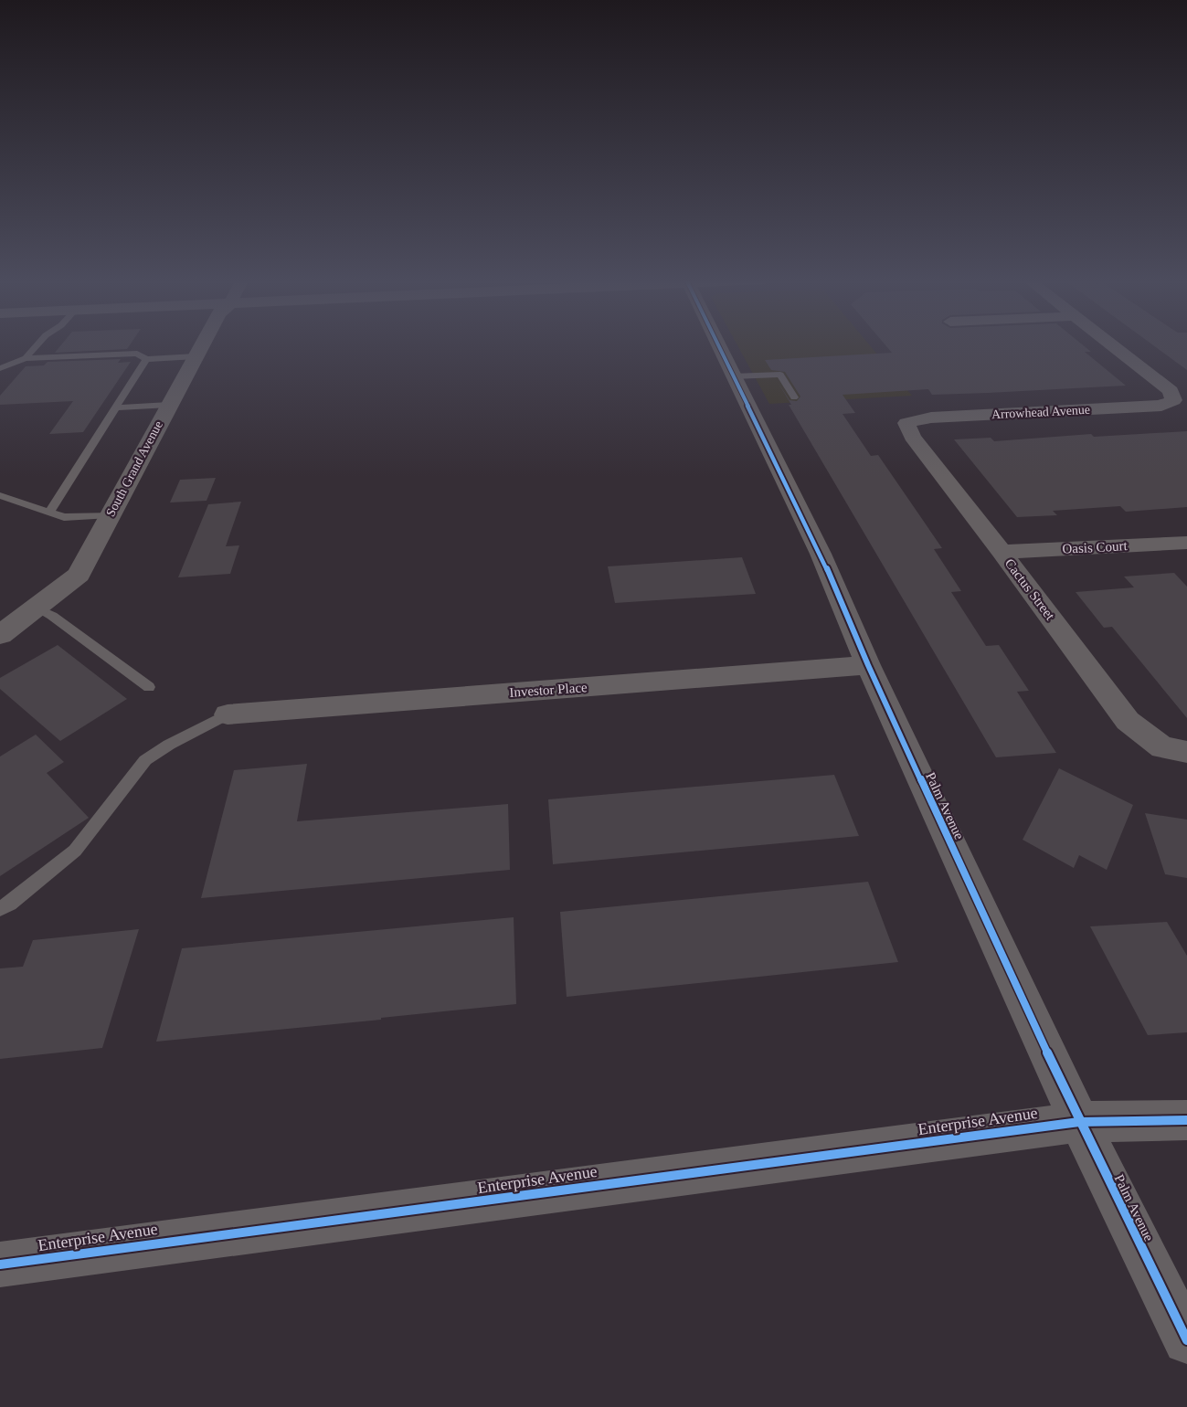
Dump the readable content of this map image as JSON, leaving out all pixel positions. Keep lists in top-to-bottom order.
{
  "streets": {
    "street": [
      "Arrowhead Avenue",
      "South Grand Avenue",
      "Oasis Court",
      "Cactus Street",
      "Investor Place",
      "Palm Avenue",
      "Enterprise Avenue"
    ]
  },
  "crossings": [
    ["Arrowhead Avenue", "Cactus Street"],
    ["Oasis Court", "Cactus Street"],
    ["Investor Place", "Palm Avenue"],
    ["Palm Avenue", "Enterprise Avenue"]
  ]
}
